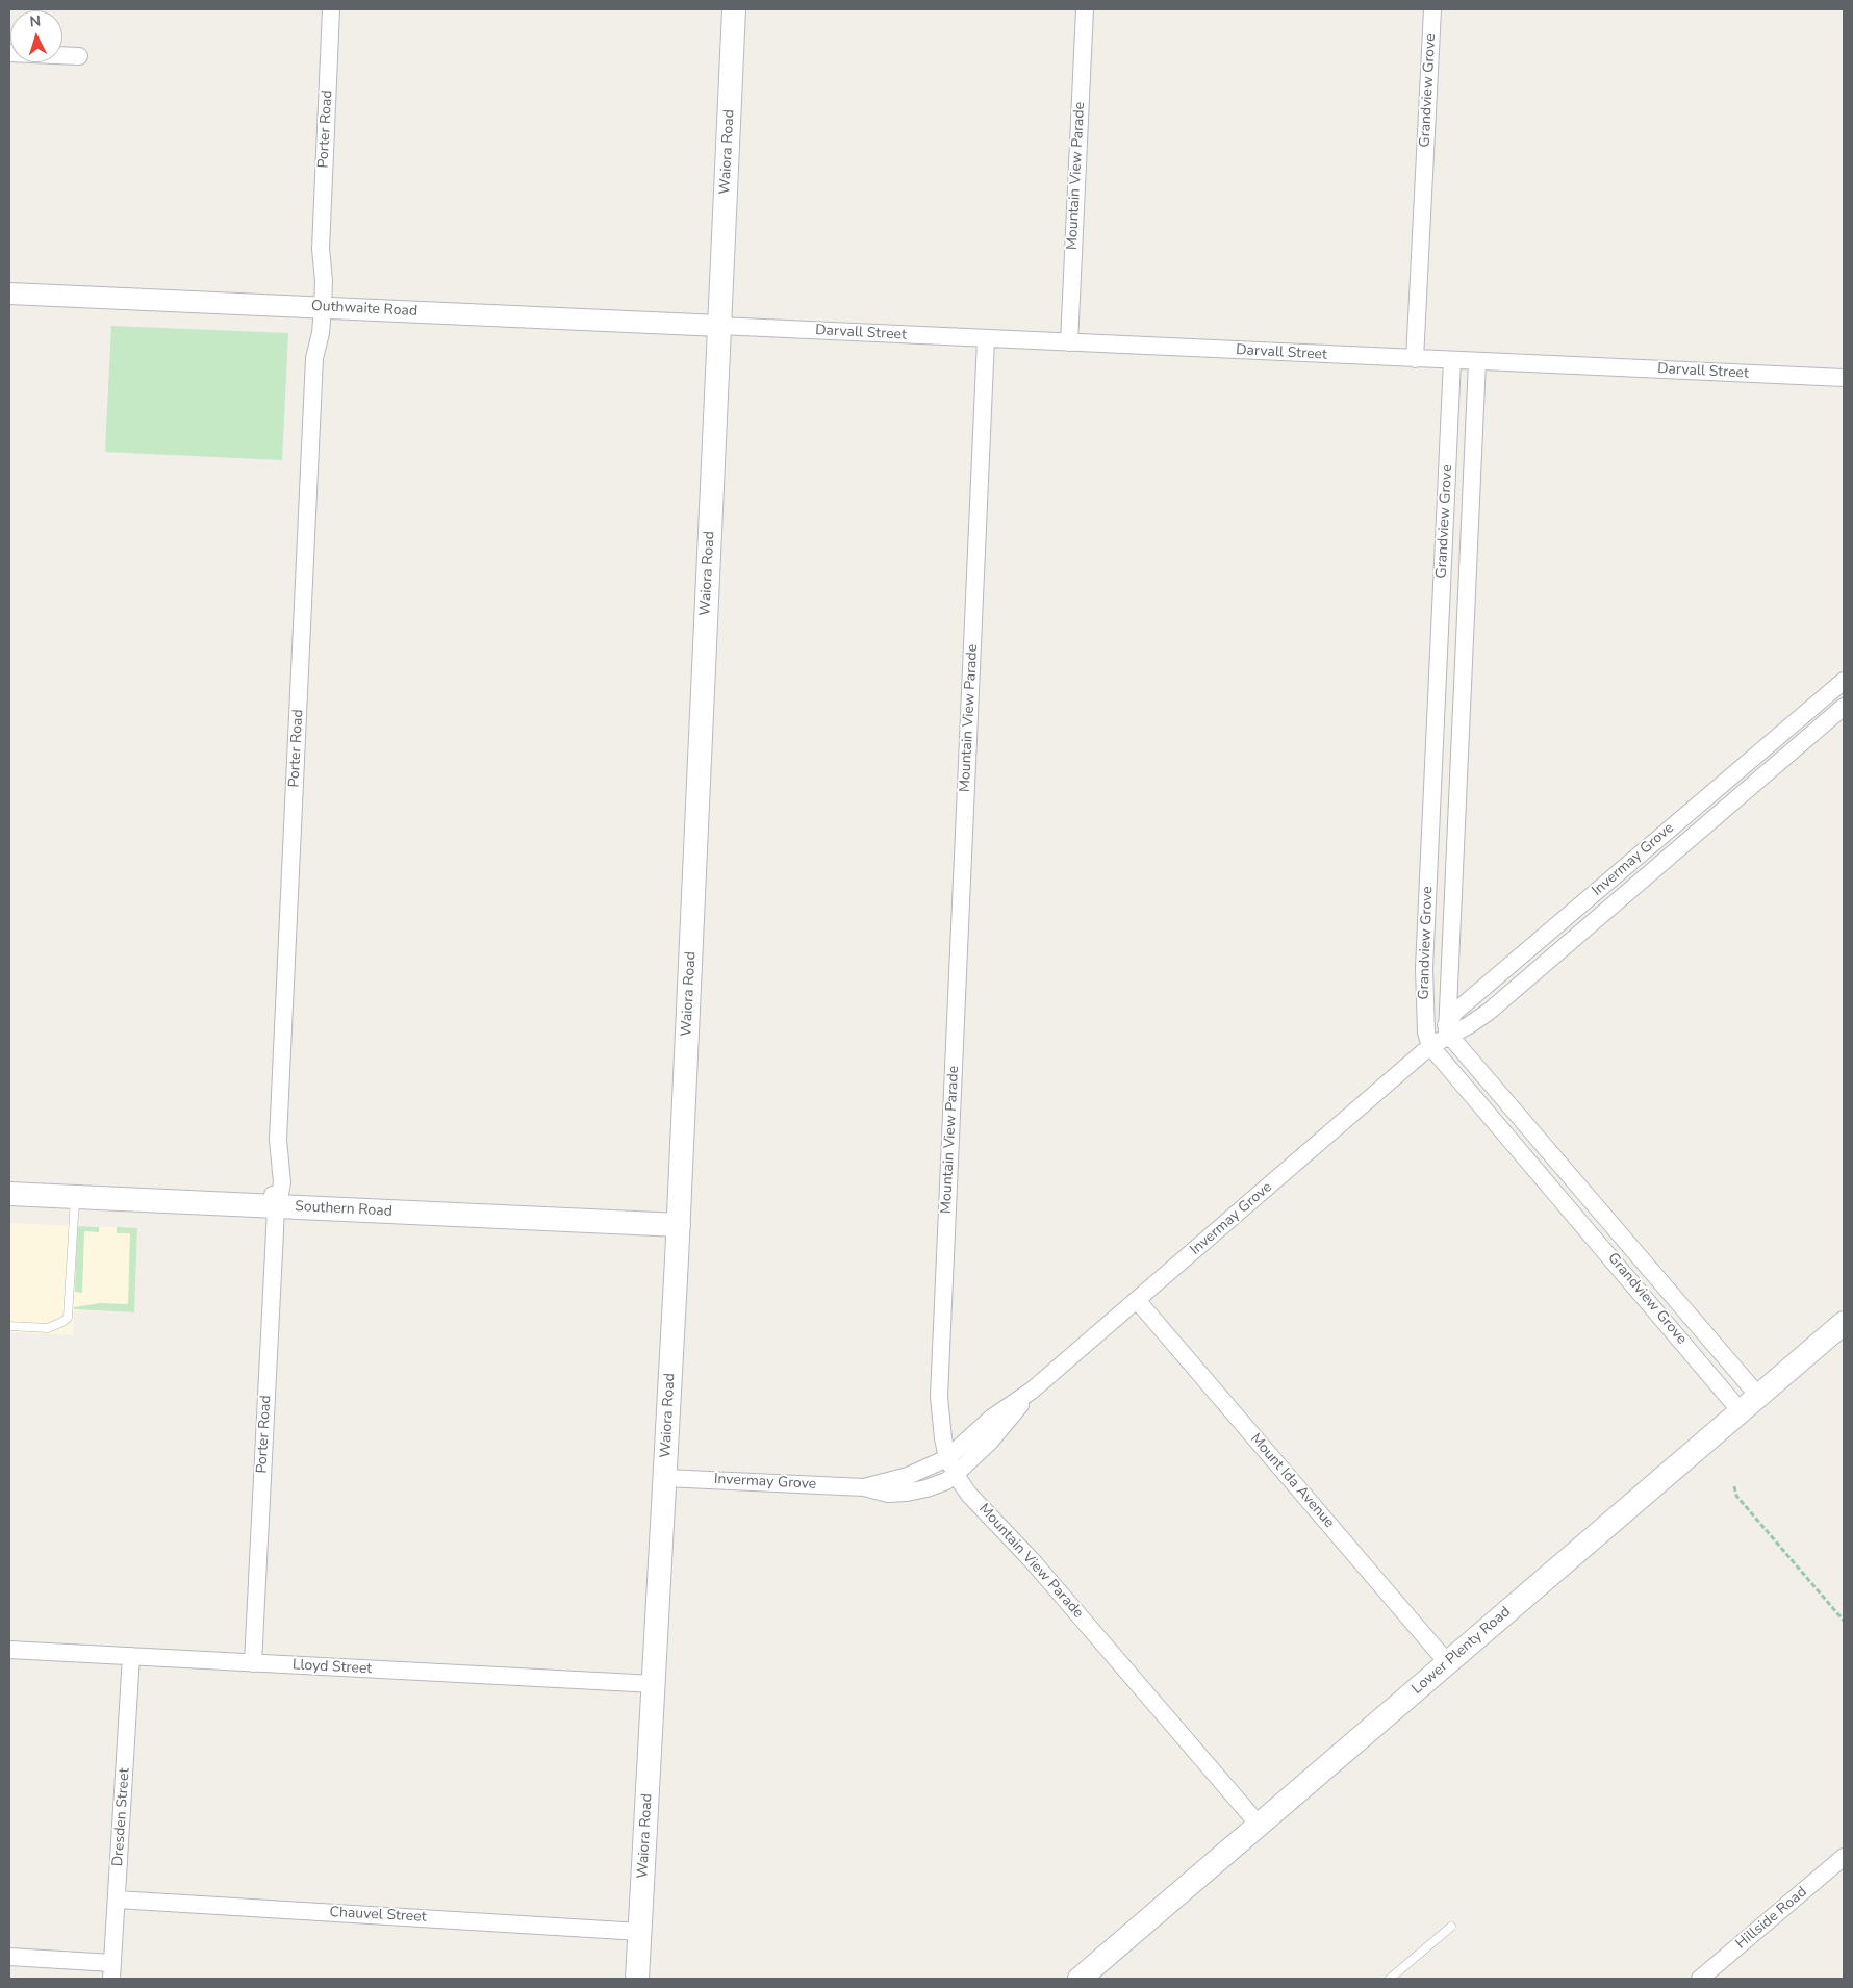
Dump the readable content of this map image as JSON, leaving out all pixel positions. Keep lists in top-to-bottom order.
{
  "streets": {
    "main road": ["Waiora Road", "Southern Road", "Lower Plenty Road"],
    "street": [
      "Grandview Grove",
      "Porter Road",
      "Mountain View Parade",
      "Outhwaite Road",
      "Darvall Street",
      "Invermay Grove",
      "Mount Ida Avenue",
      "Lloyd Street",
      "Dresden Street",
      "Chauvel Street",
      "Hillside Road"
    ]
  },
  "crossings": [
    ["Grandview Grove", "Darvall Street"],
    ["Grandview Grove", "Invermay Grove"],
    ["Grandview Grove", "Lower Plenty Road"],
    ["Porter Road", "Outhwaite Road"],
    ["Porter Road", "Southern Road"],
    ["Porter Road", "Lloyd Street"],
    ["Waiora Road", "Outhwaite Road"],
    ["Waiora Road", "Darvall Street"],
    ["Waiora Road", "Invermay Grove"],
    ["Waiora Road", "Southern Road"],
    ["Waiora Road", "Lloyd Street"],
    ["Waiora Road", "Chauvel Street"],
    ["Mountain View Parade", "Darvall Street"],
    ["Mountain View Parade", "Invermay Grove"],
    ["Mountain View Parade", "Lower Plenty Road"],
    ["Outhwaite Road", "Darvall Street"],
    ["Invermay Grove", "Mount Ida Avenue"],
    ["Mount Ida Avenue", "Lower Plenty Road"],
    ["Lloyd Street", "Dresden Street"],
    ["Dresden Street", "Chauvel Street"]
  ],
  "north": "top"
}
